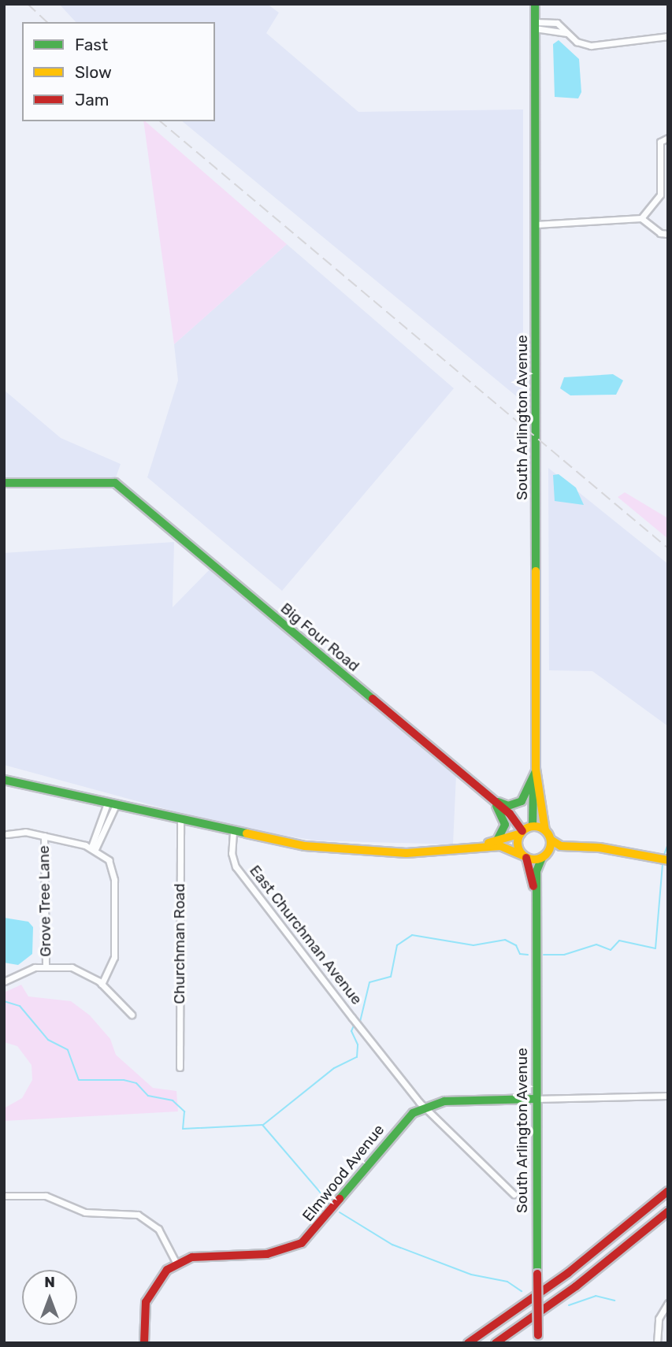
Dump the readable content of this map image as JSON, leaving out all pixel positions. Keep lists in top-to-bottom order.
{
  "streets": {
    "main road": ["South Arlington Avenue", "Big Four Road", "Elmwood Avenue"],
    "street": ["Grove Tree Lane", "East Churchman Avenue", "Churchman Road"]
  },
  "crossings": [
    ["South Arlington Avenue", "Big Four Road"],
    ["East Churchman Avenue", "Elmwood Avenue"]
  ],
  "legend": ["Fast", "Slow", "Jam"],
  "north": "top"
}
